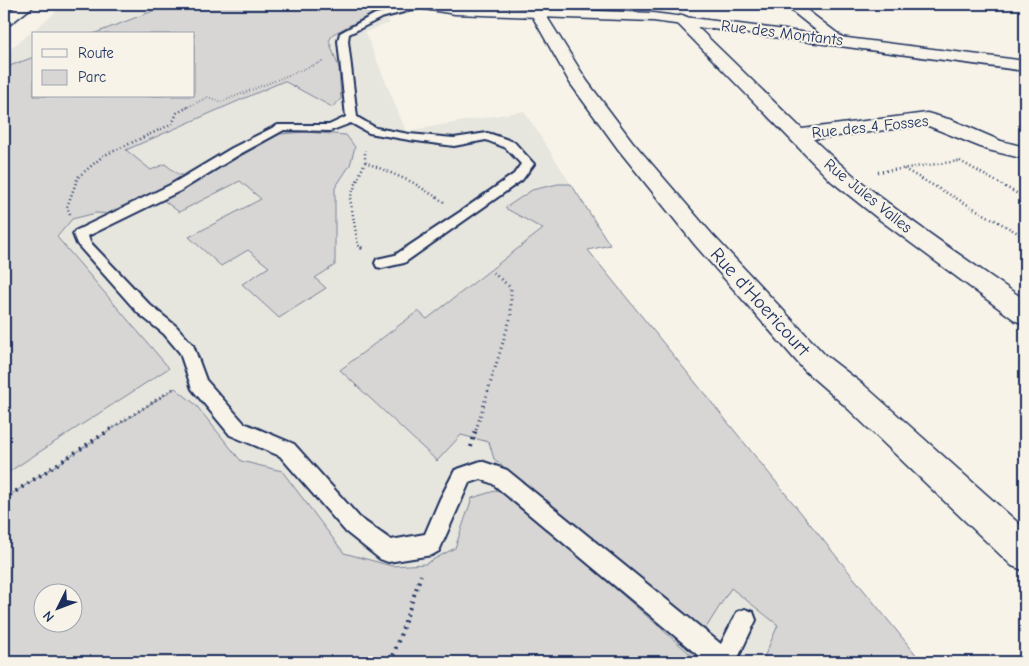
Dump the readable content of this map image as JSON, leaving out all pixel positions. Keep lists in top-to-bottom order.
{
  "streets": {
    "street": [
      "Rue des Montants",
      "Rue des 4 Fosses",
      "Rue Jules Valles",
      "Rue d'Hoericourt"
    ]
  },
  "crossings": [
    ["Rue des Montants", "Rue Jules Valles"],
    ["Rue des Montants", "Rue d'Hoericourt"],
    ["Rue des 4 Fosses", "Rue Jules Valles"]
  ],
  "legend": ["Route", "Parc"],
  "north": "bottom left"
}
